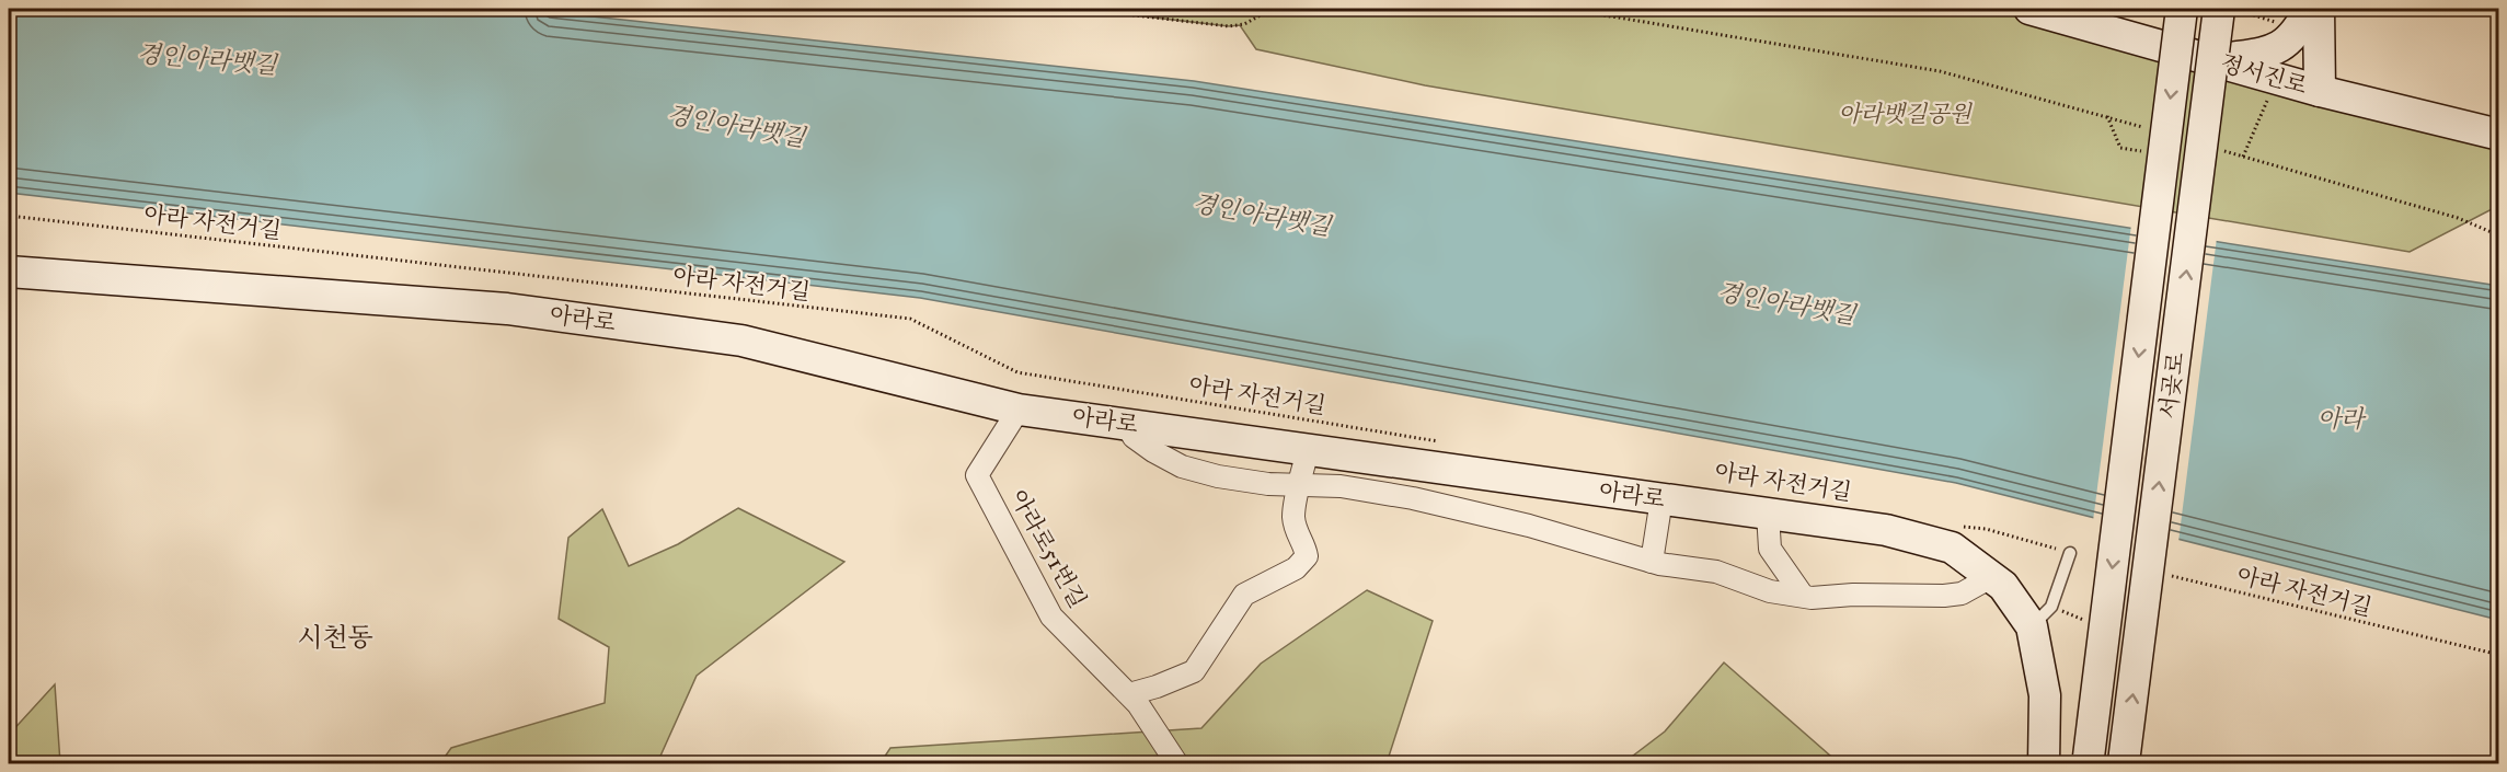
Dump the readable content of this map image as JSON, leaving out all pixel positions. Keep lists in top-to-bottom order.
{
  "streets": {
    "main road": ["정서진로", "아라로", "서곶로"],
    "street": ["아라로51번길"],
    "path": ["아라 자전거길"]
  },
  "crossings": [
    ["아라로", "아라로51번길"]
  ],
  "districts": ["시천동"],
  "water": ["경인아라뱃길", "아라"],
  "parks": ["아라뱃길공원"]
}
